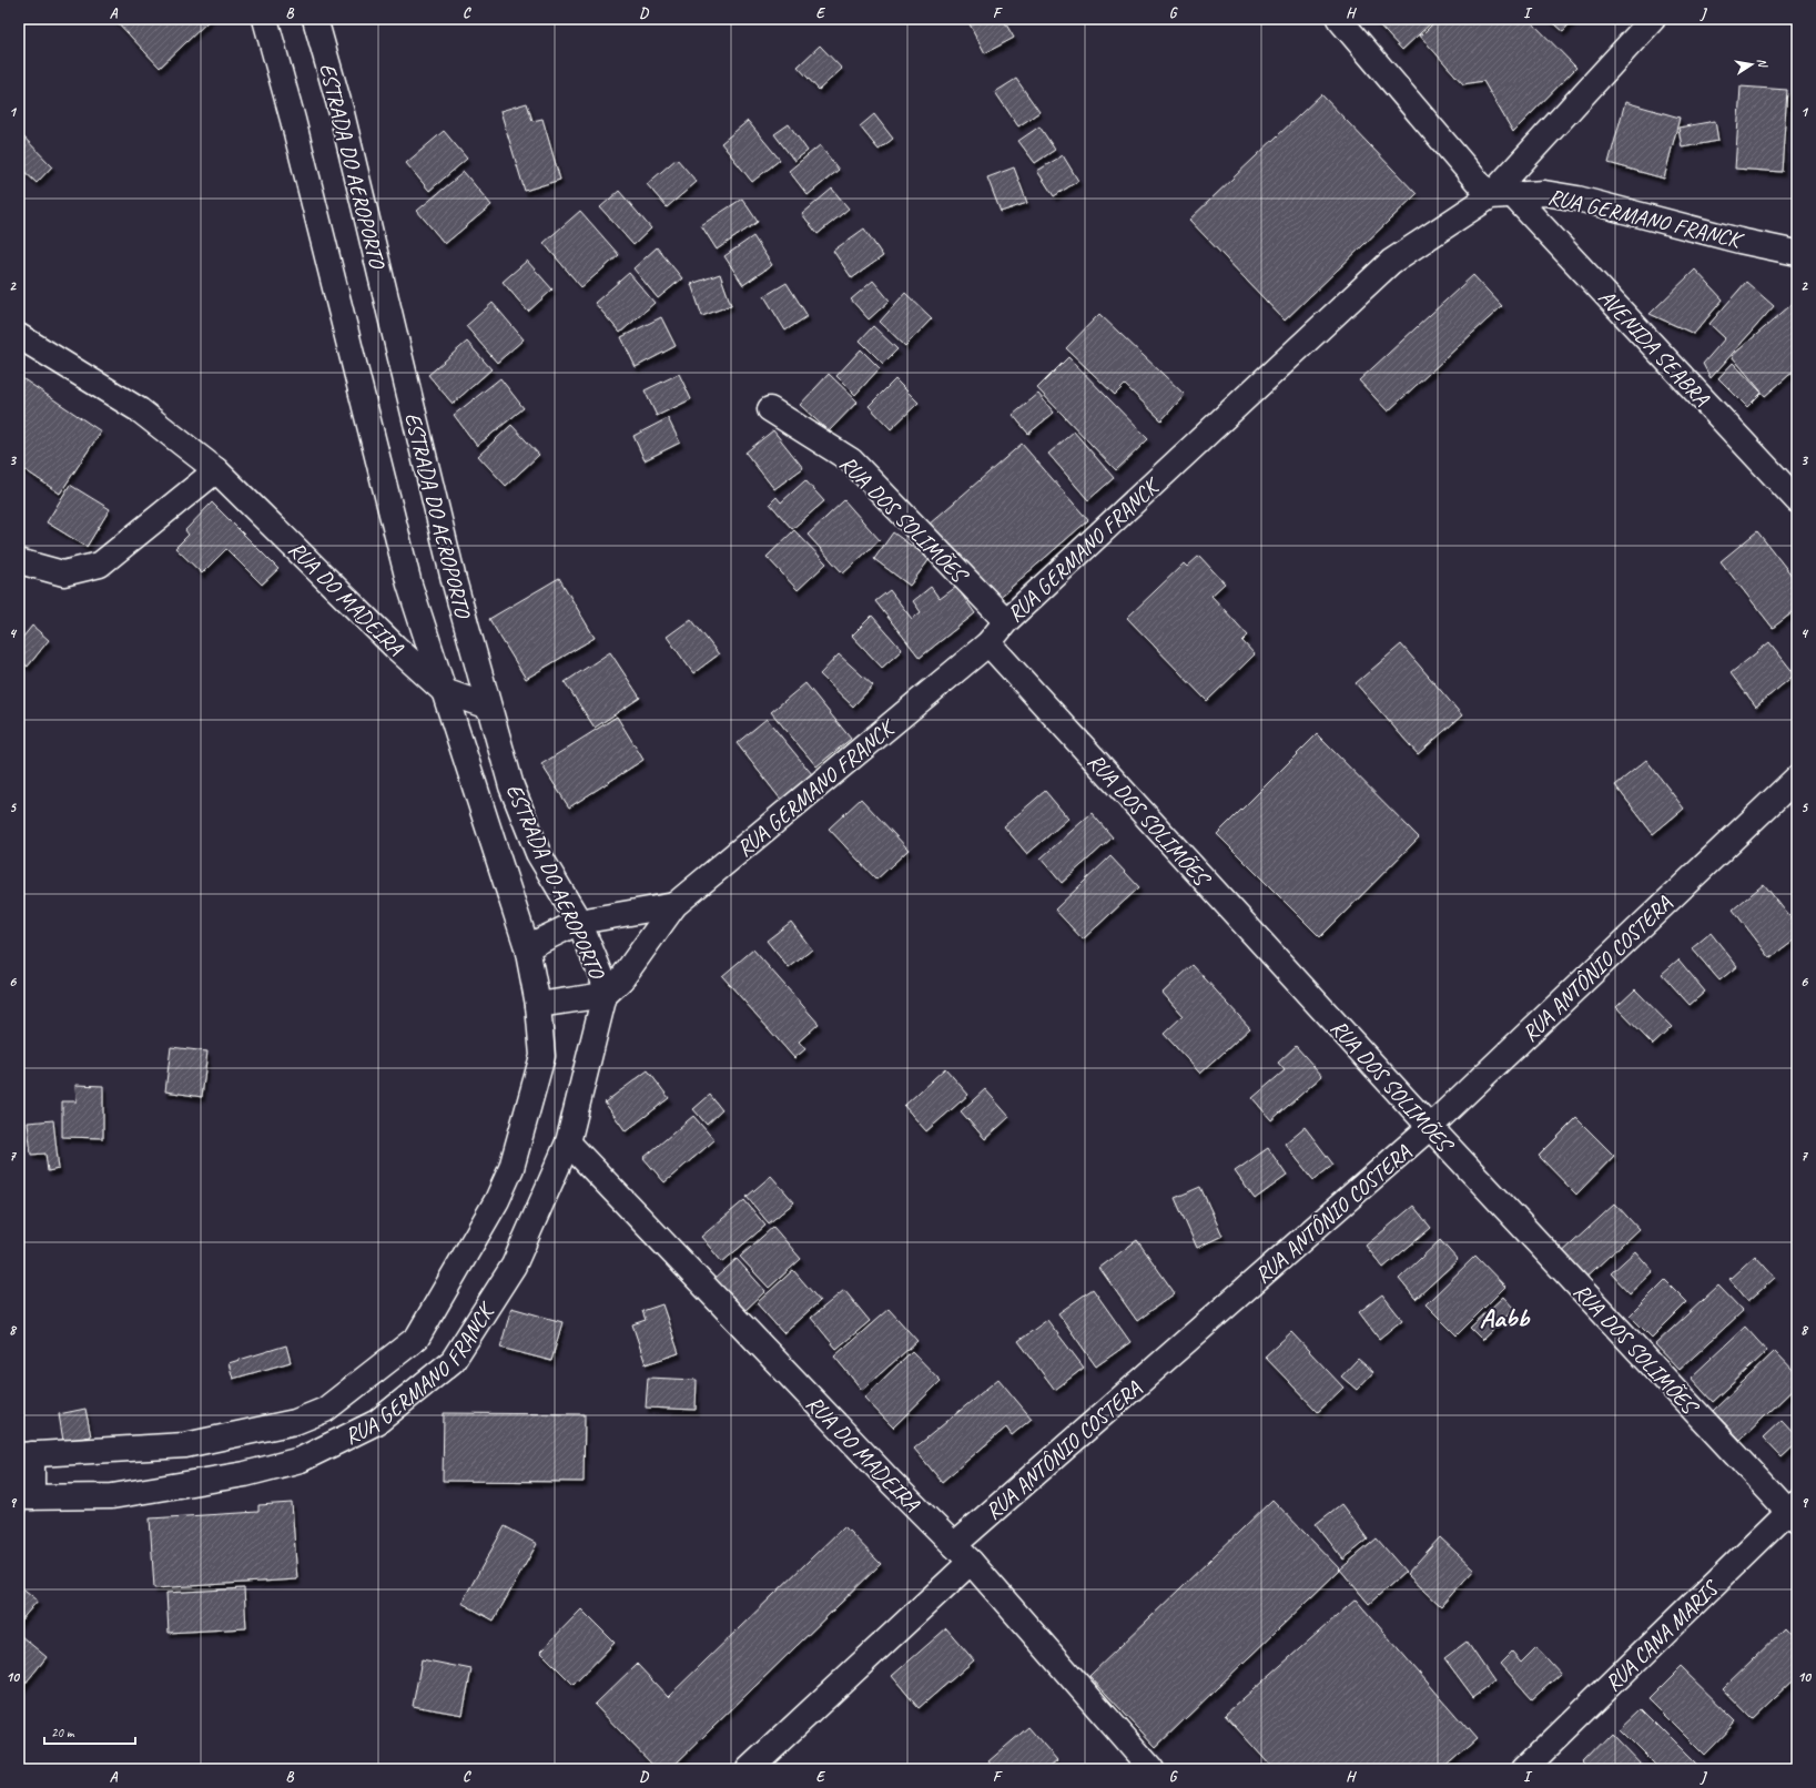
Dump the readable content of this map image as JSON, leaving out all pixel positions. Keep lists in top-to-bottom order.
{
  "streets": {
    "street": [
      "ESTRADA DO AEROPORTO",
      "RUA GERMANO FRANCK",
      "AVENIDA SEABRA",
      "RUA DOS SOLIMÕES",
      "RUA DO MADEIRA",
      "RUA ANTÔNIO COSTERA",
      "RUA CANA MARIS"
    ]
  },
  "crossings": [
    ["ESTRADA DO AEROPORTO", "RUA GERMANO FRANCK"],
    ["ESTRADA DO AEROPORTO", "RUA DO MADEIRA"],
    ["RUA GERMANO FRANCK", "AVENIDA SEABRA"],
    ["RUA GERMANO FRANCK", "RUA DOS SOLIMÕES"],
    ["RUA GERMANO FRANCK", "RUA DO MADEIRA"],
    ["RUA DOS SOLIMÕES", "RUA ANTÔNIO COSTERA"],
    ["RUA DOS SOLIMÕES", "RUA CANA MARIS"],
    ["RUA DO MADEIRA", "RUA ANTÔNIO COSTERA"]
  ],
  "districts": ["Aabb"],
  "scale_bar": "20 m",
  "north": "right",
  "grid": {
    "columns": [
      "A",
      "B",
      "C",
      "D",
      "E",
      "F",
      "G",
      "H",
      "I",
      "J"
    ],
    "rows": [
      "1",
      "2",
      "3",
      "4",
      "5",
      "6",
      "7",
      "8",
      "9",
      "10"
    ]
  }
}
